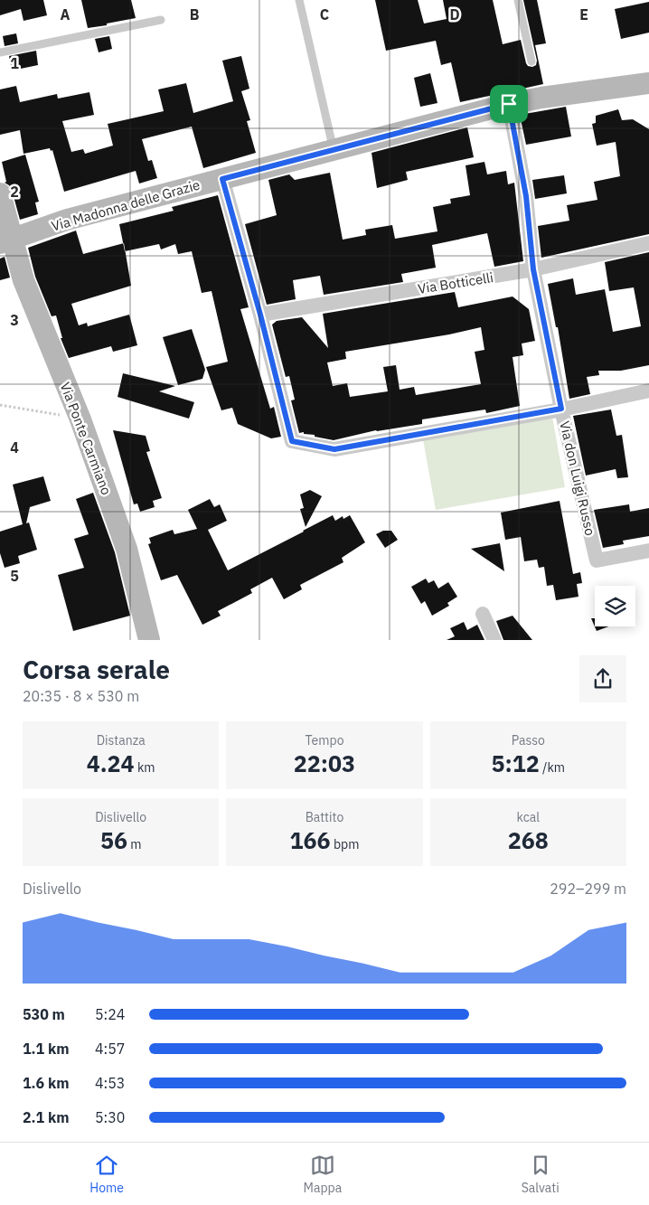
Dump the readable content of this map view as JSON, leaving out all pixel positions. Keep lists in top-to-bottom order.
{
  "streets": {
    "main road": ["Via Madonna delle Grazie", "Via Ponte Carmiano"],
    "street": ["Via Botticelli", "Via don Luigi Russo"]
  },
  "crossings": [
    ["Via Madonna delle Grazie", "Via Ponte Carmiano"],
    ["Via Madonna delle Grazie", "Via don Luigi Russo"],
    ["Via Botticelli", "Via don Luigi Russo"]
  ],
  "page": {
    "heading": ["Corsa serale", "20:35 · 8 × 530 m"],
    "stats": [
      ["Distanza", "4.24 km"],
      ["Tempo", "22:03"],
      ["Passo", "5:12 /km"],
      ["Dislivello", "56 m"],
      ["Battito", "166 bpm"],
      ["kcal", "268"]
    ],
    "chart": ["Dislivello", "292–299 m"],
    "list": [
      {
        "name": "530 m",
        "note": "5:24"
      },
      {
        "name": "1.1 km",
        "note": "4:57"
      },
      {
        "name": "1.6 km",
        "note": "4:53"
      },
      {
        "name": "2.1 km",
        "note": "5:30"
      }
    ],
    "tabs": ["Home", "Mappa", "Salvati"]
  },
  "grid": {
    "columns": [
      "A",
      "B",
      "C",
      "D",
      "E"
    ],
    "rows": [
      "1",
      "2",
      "3",
      "4",
      "5"
    ]
  }
}
